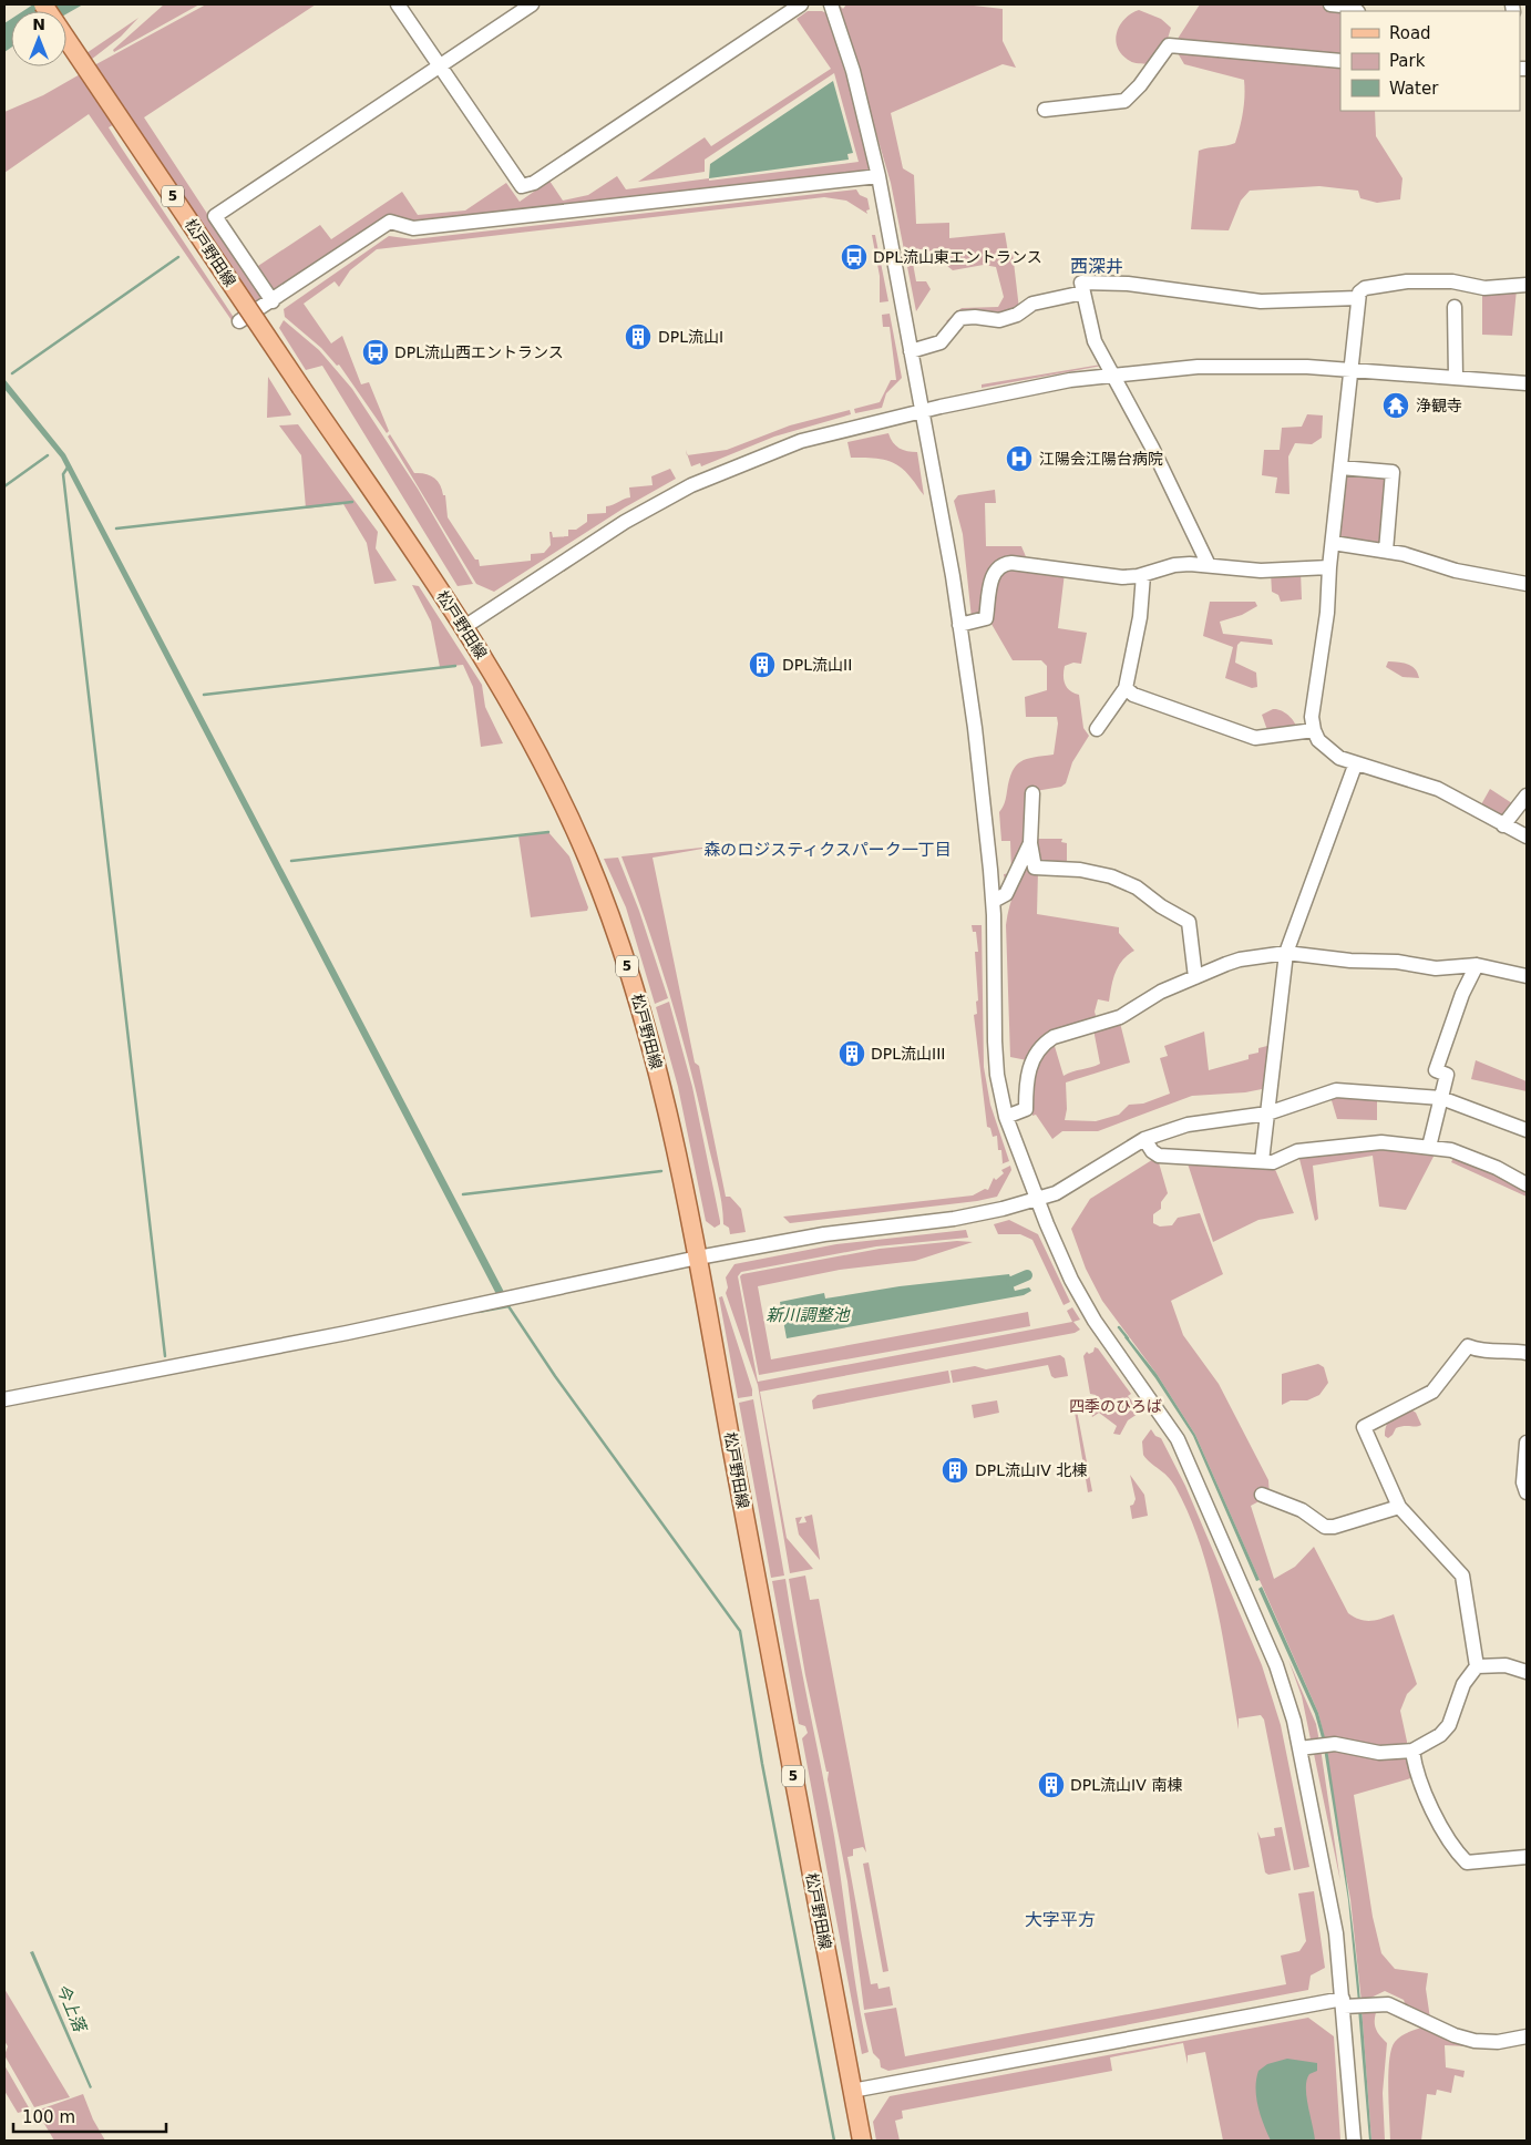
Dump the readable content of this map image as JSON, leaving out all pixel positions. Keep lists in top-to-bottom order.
{
  "streets": {
    "main road": ["5", "松戸野田線"]
  },
  "districts": ["西深井", "森のロジスティクスパーク一丁目", "大字平方"],
  "water": ["新川調整池", "今上落"],
  "parks": ["四季のひろば"],
  "places": {
    "bus stop": ["DPL流山東エントランス", "DPL流山西エントランス"],
    "building": [
      "DPL流山I",
      "DPL流山II",
      "DPL流山III",
      "DPL流山IV 北棟",
      "DPL流山IV 南棟"
    ],
    "temple": ["浄観寺"],
    "hospital": ["江陽会江陽台病院"]
  },
  "legend": ["Road", "Park", "Water"],
  "scale_bar": "100 m",
  "north": "top"
}
